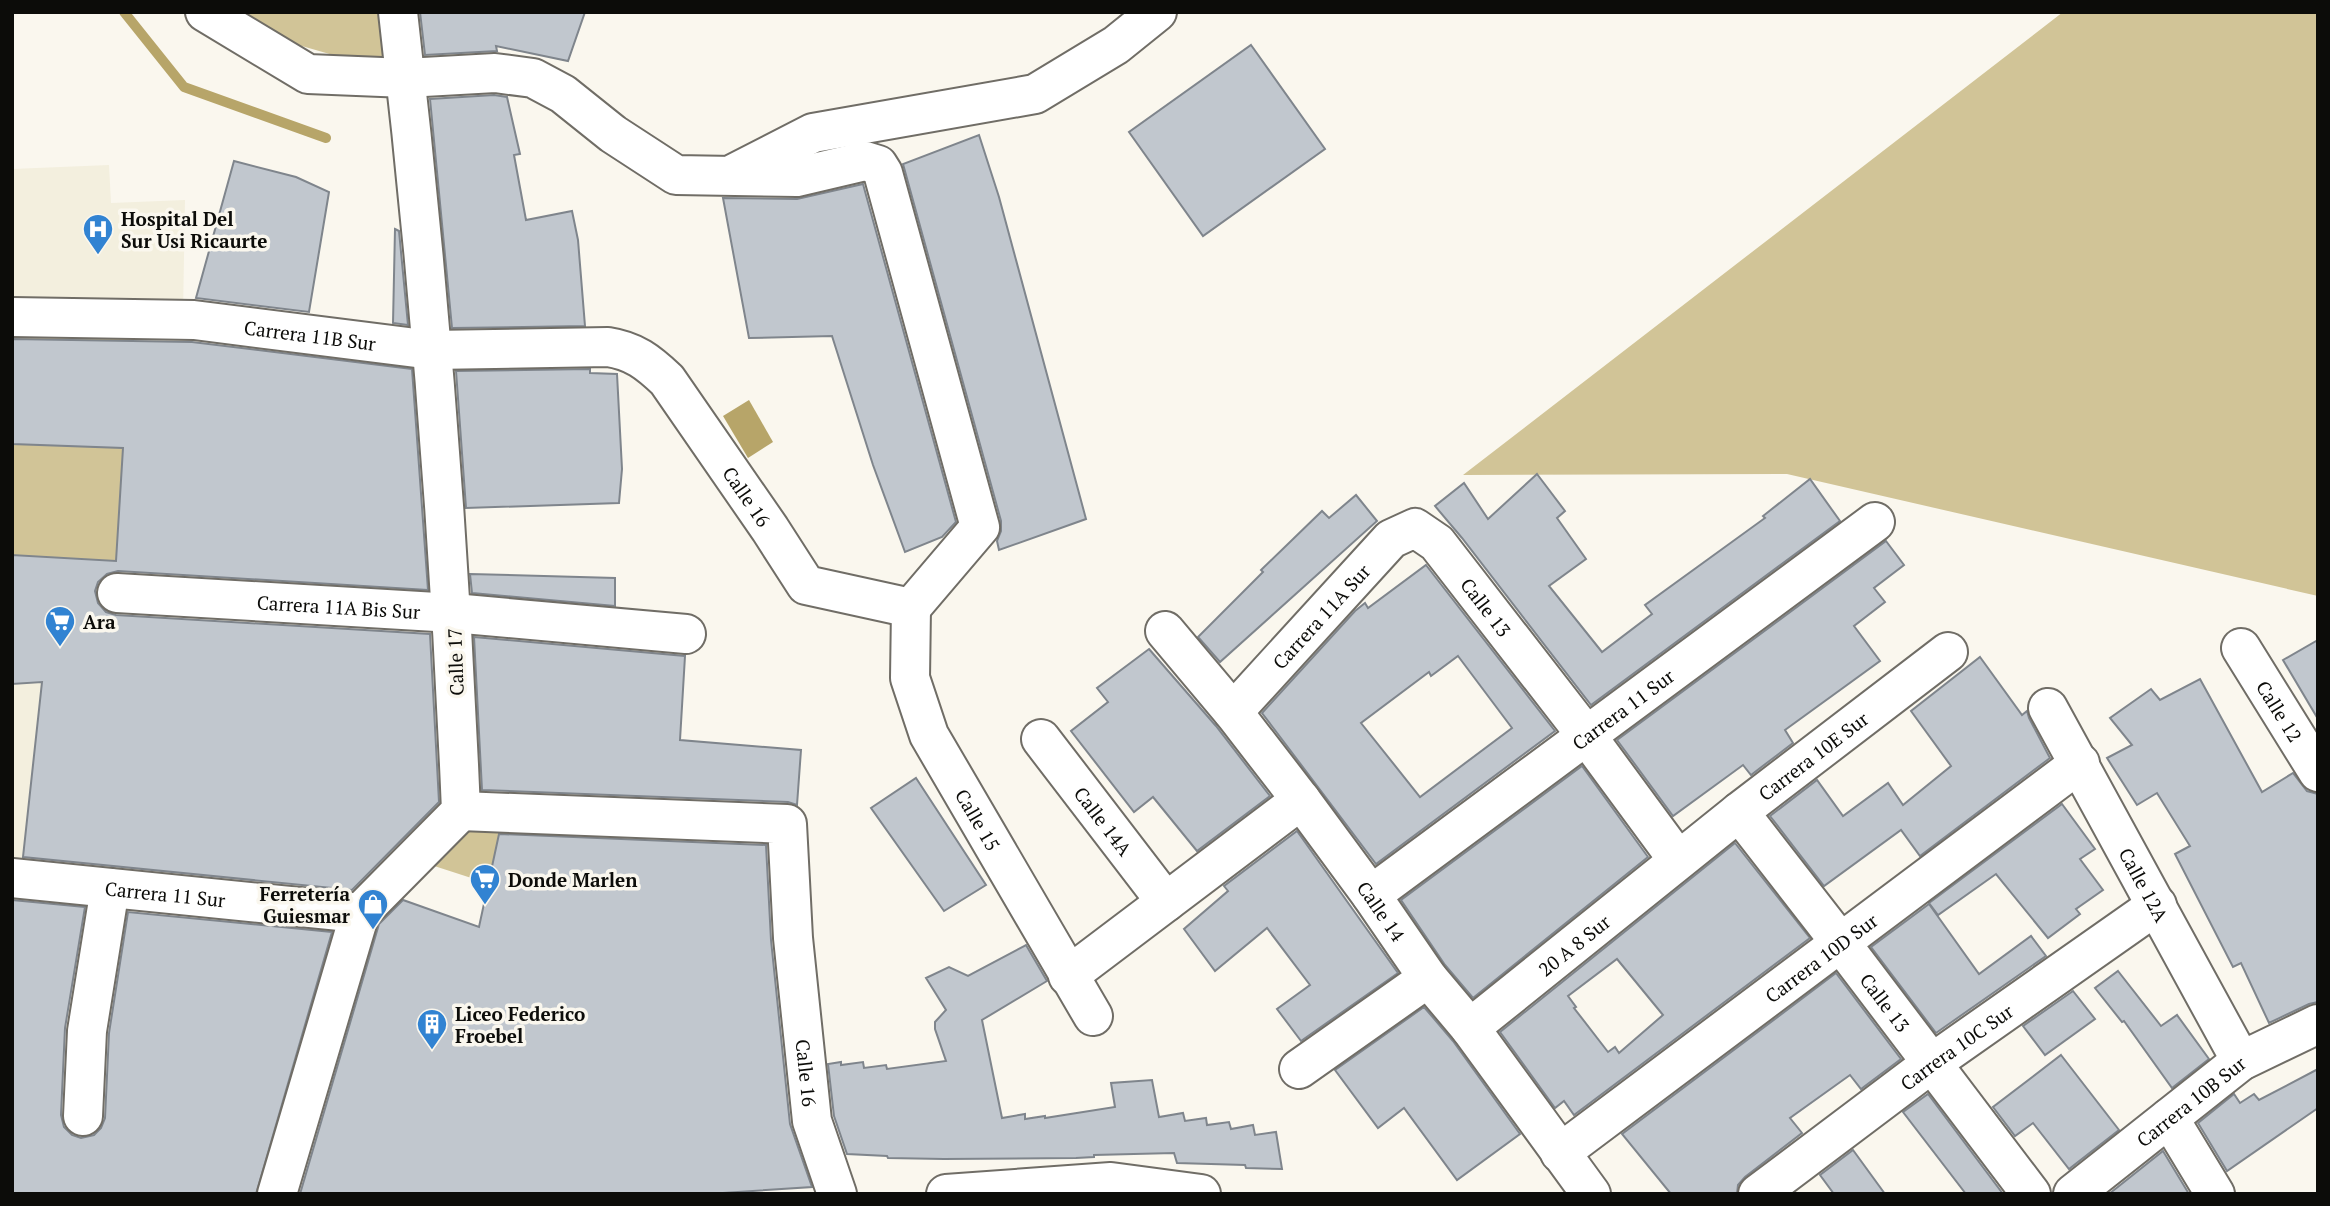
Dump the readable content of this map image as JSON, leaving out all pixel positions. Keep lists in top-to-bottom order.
{
  "streets": {
    "street": [
      "Carrera 11B Sur",
      "Calle 16",
      "Carrera 11A Bis Sur",
      "Calle 13",
      "Carrera 11A Sur",
      "Calle 17",
      "Carrera 11 Sur",
      "Calle 12",
      "Carrera 10E Sur",
      "Calle 15",
      "Calle 14A",
      "Calle 12A",
      "Calle 14",
      "20 A 8 Sur",
      "Carrera 10D Sur",
      "Carrera 10C Sur",
      "Carrera 10B Sur"
    ]
  },
  "crossings": [
    ["Carrera 11B Sur", "Calle 16"],
    ["Carrera 11B Sur", "Calle 17"],
    ["Calle 16", "Calle 17"],
    ["Calle 16", "Calle 15"],
    ["Carrera 11A Bis Sur", "Calle 17"],
    ["Calle 13", "Carrera 11A Sur"],
    ["Calle 13", "Carrera 11 Sur"],
    ["Calle 13", "Carrera 10E Sur"],
    ["Calle 13", "20 A 8 Sur"],
    ["Calle 13", "Carrera 10D Sur"],
    ["Calle 13", "Carrera 10C Sur"],
    ["Carrera 11A Sur", "Calle 14"],
    ["Carrera 11 Sur", "Calle 14"],
    ["Carrera 10E Sur", "20 A 8 Sur"],
    ["Calle 12A", "Carrera 10D Sur"],
    ["Calle 12A", "Carrera 10C Sur"],
    ["Calle 12A", "Carrera 10B Sur"],
    ["Calle 14", "20 A 8 Sur"],
    ["Calle 14", "Carrera 10D Sur"]
  ],
  "places": {
    "hospital": ["Hospital Del Sur Usi Ricaurte"],
    "supermarket": ["Ara", "Donde Marlen"],
    "shop": ["Ferretería Guiesmar"],
    "building": ["Liceo Federico Froebel"]
  }
}
